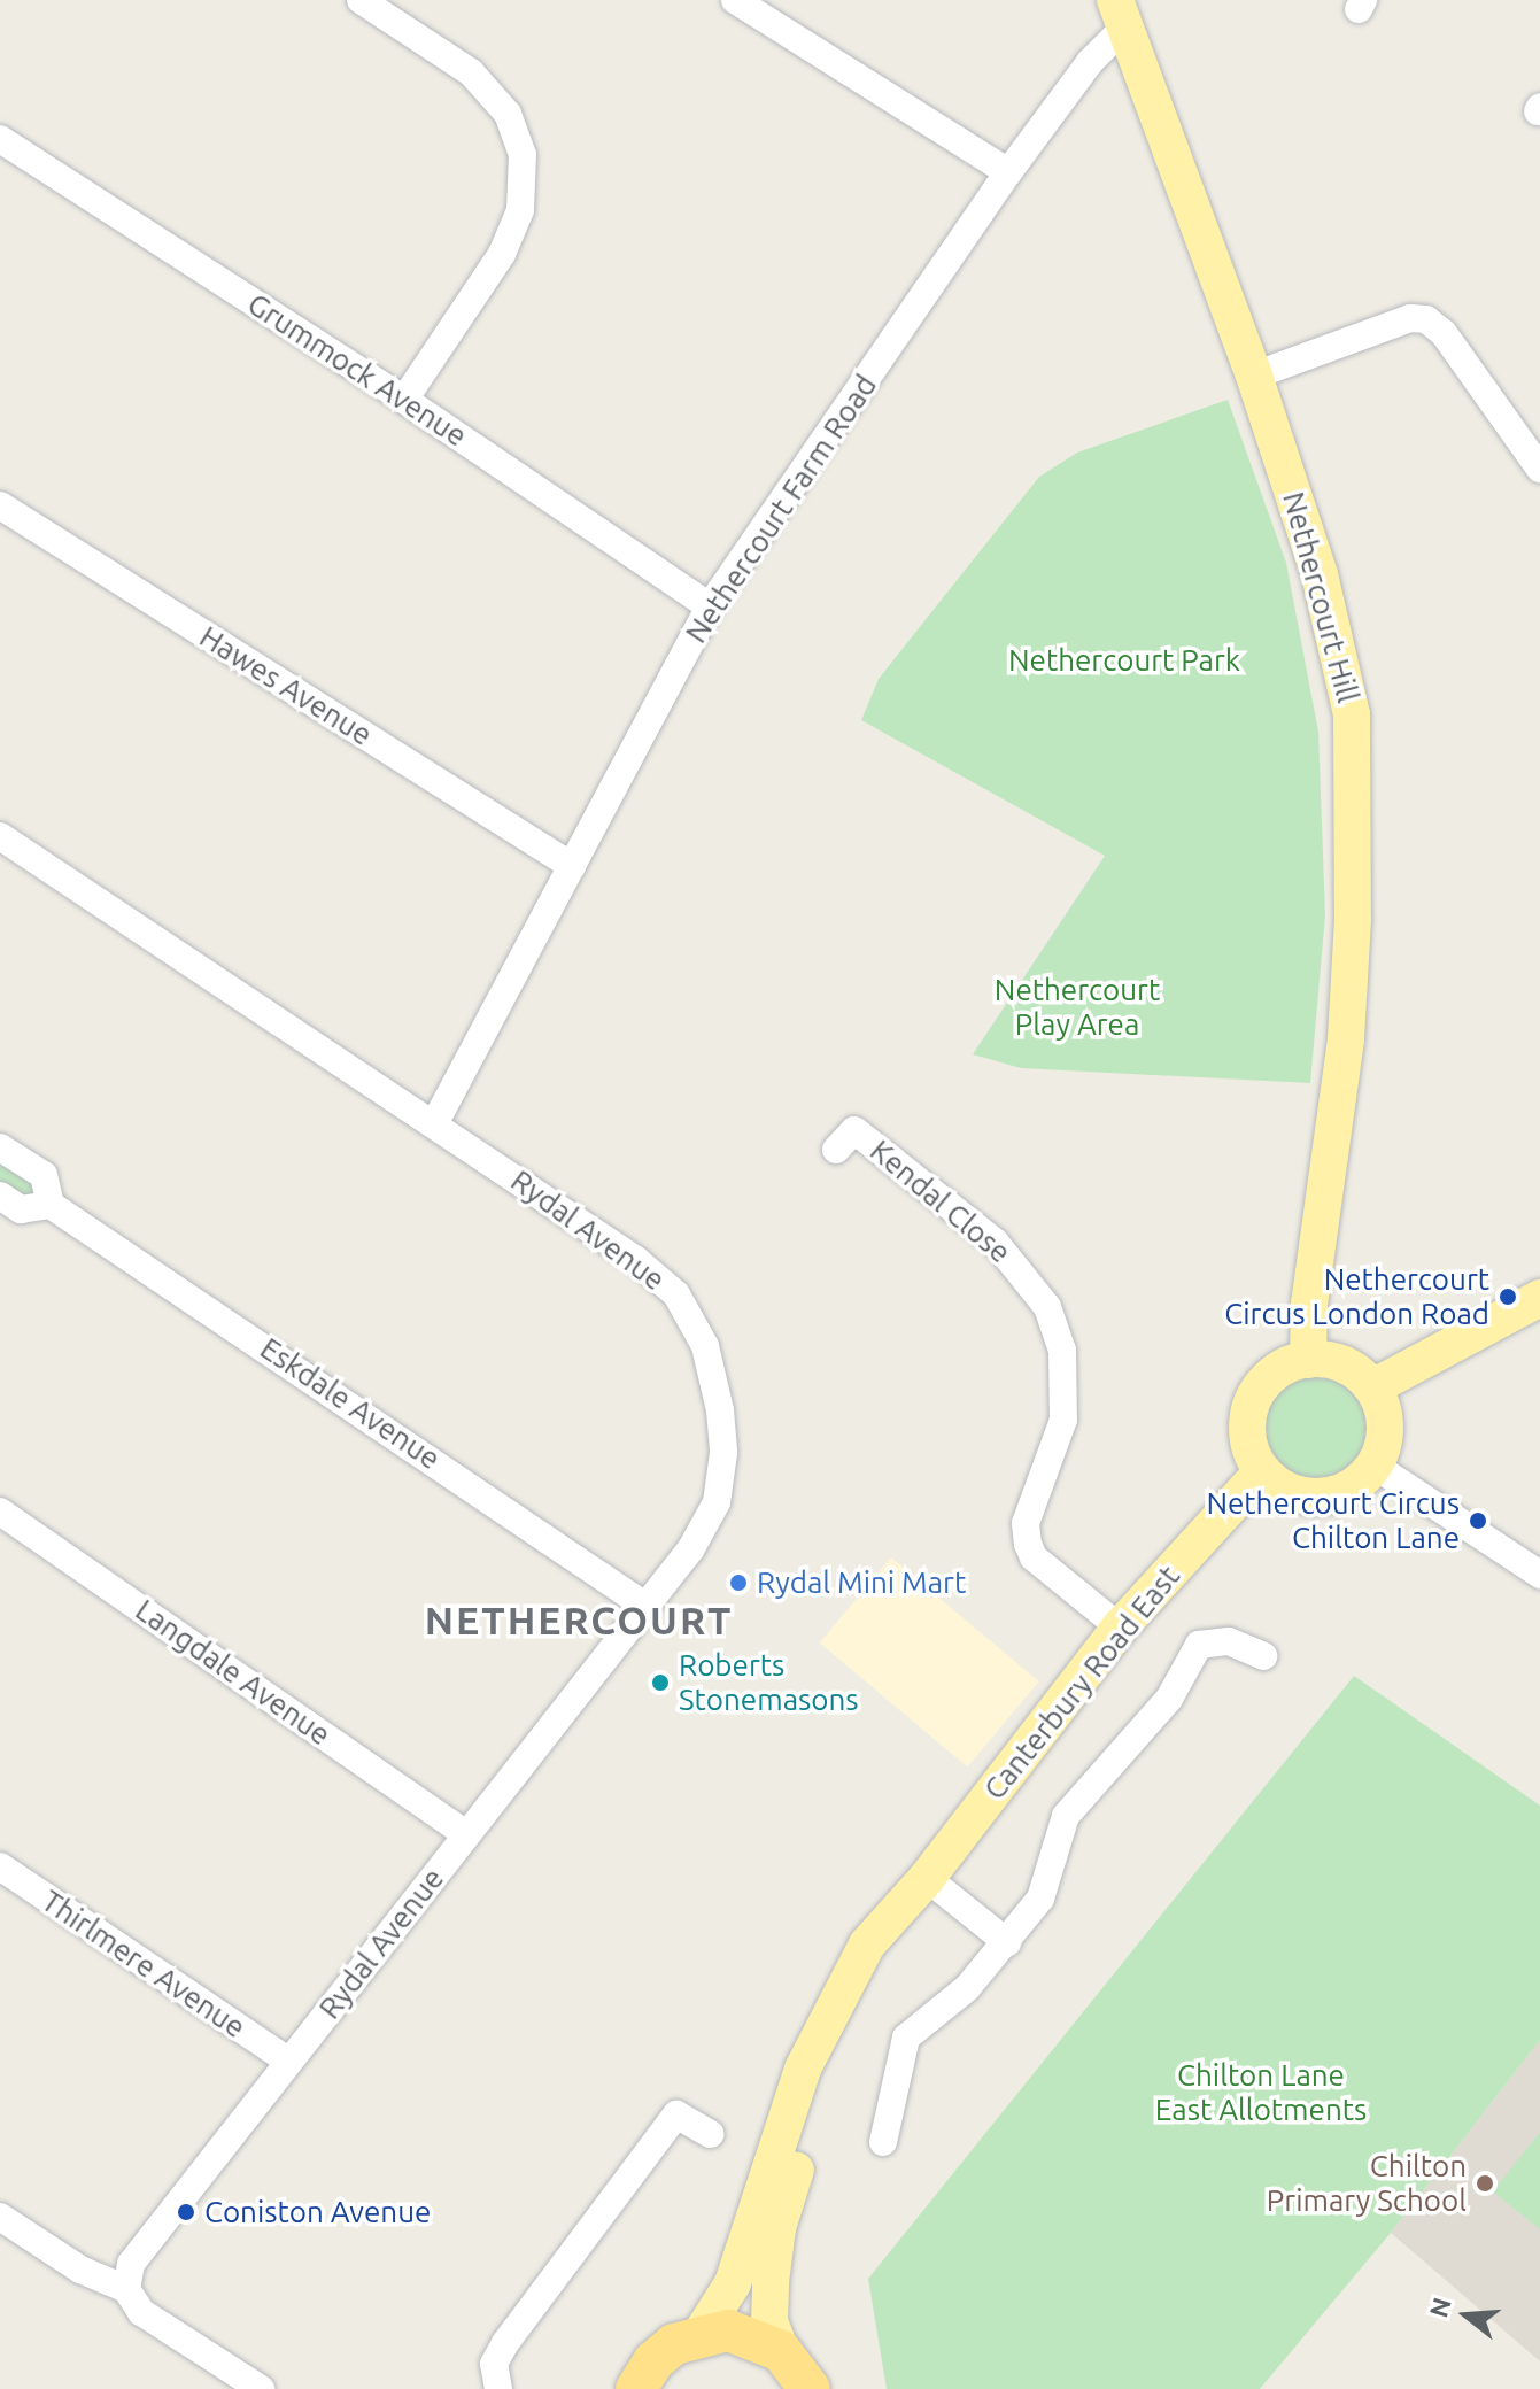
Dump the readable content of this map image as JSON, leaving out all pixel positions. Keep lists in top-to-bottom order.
{
  "streets": {
    "main road": ["Nethercourt Hill", "Canterbury Road East"],
    "street": [
      "Grummock Avenue",
      "Nethercourt Farm Road",
      "Hawes Avenue",
      "Kendal Close",
      "Rydal Avenue",
      "Eskdale Avenue",
      "Langdale Avenue",
      "Thirlmere Avenue"
    ]
  },
  "crossings": [
    ["Grummock Avenue", "Nethercourt Farm Road"],
    ["Nethercourt Farm Road", "Nethercourt Hill"],
    ["Nethercourt Farm Road", "Hawes Avenue"],
    ["Nethercourt Farm Road", "Rydal Avenue"],
    ["Nethercourt Hill", "Canterbury Road East"],
    ["Kendal Close", "Canterbury Road East"],
    ["Rydal Avenue", "Eskdale Avenue"],
    ["Rydal Avenue", "Langdale Avenue"],
    ["Rydal Avenue", "Thirlmere Avenue"]
  ],
  "districts": ["NETHERCOURT"],
  "parks": ["Nethercourt Park", "Nethercourt Play Area", "Chilton Lane East Allotments"],
  "places": [
    "Nethercourt Circus London Road",
    "Nethercourt Circus Chilton Lane",
    "Rydal Mini Mart",
    "Roberts Stonemasons",
    "Chilton Primary School",
    "Coniston Avenue"
  ],
  "north": "left"
}
